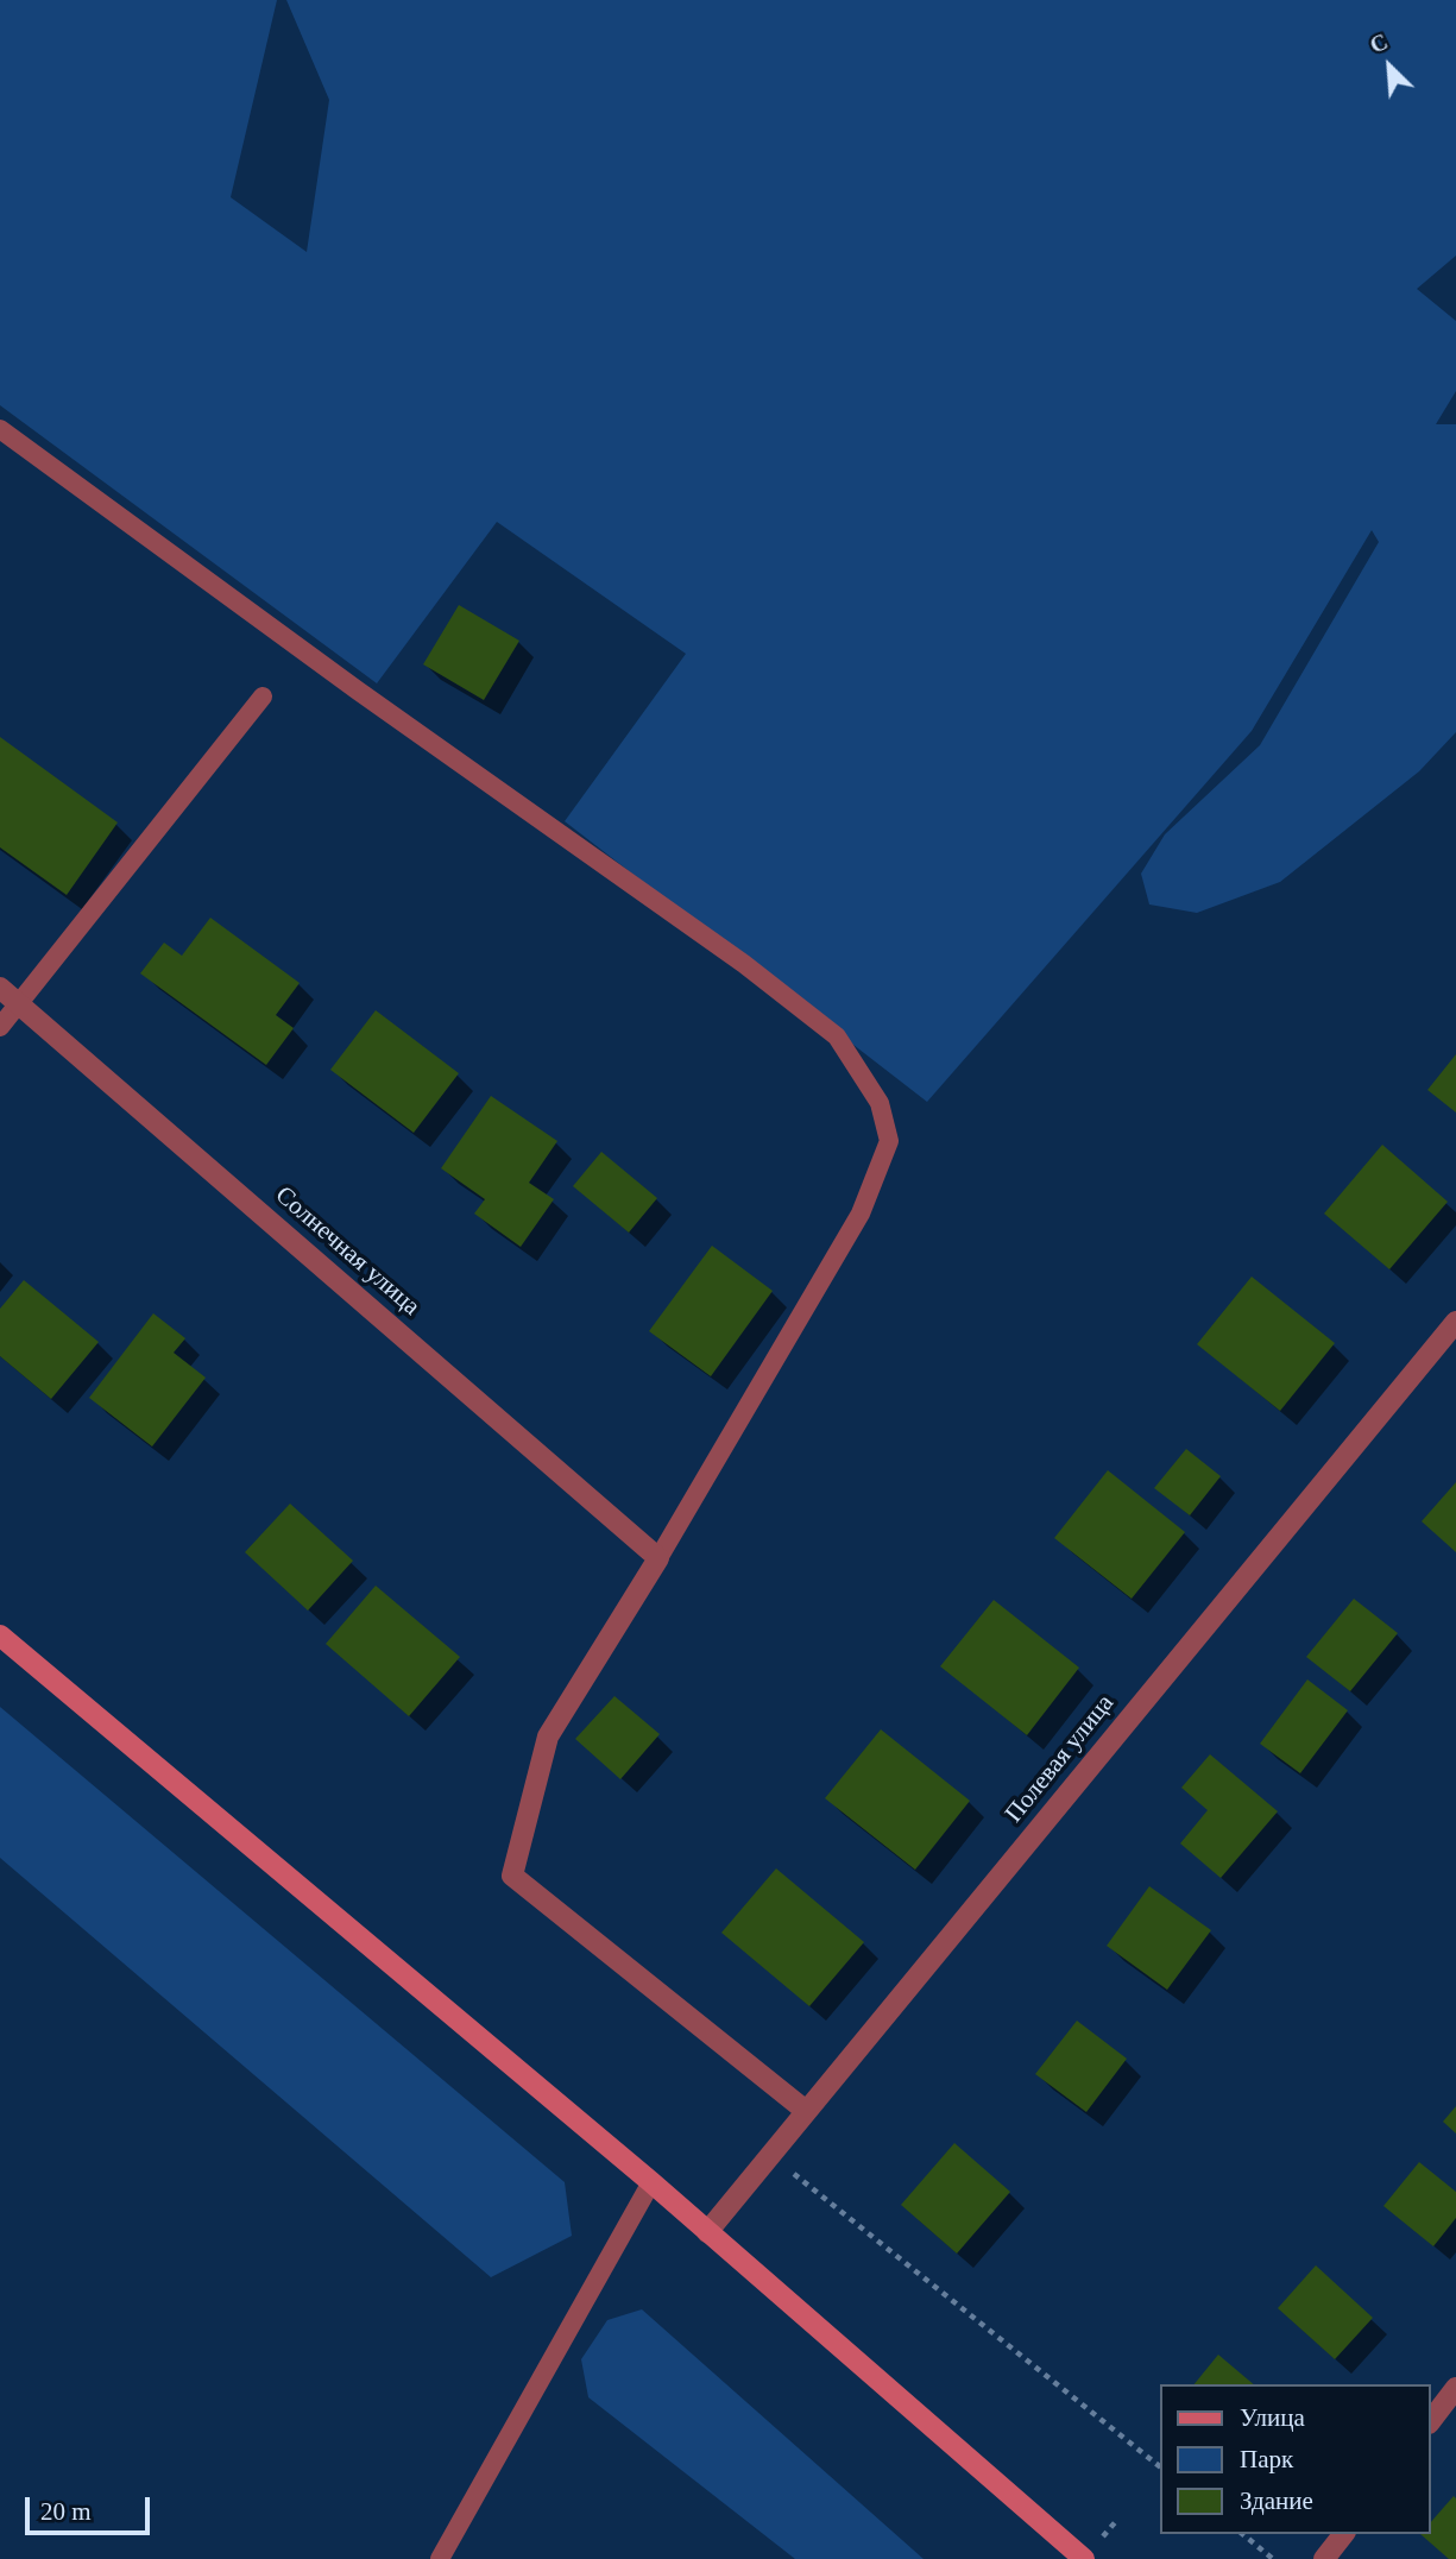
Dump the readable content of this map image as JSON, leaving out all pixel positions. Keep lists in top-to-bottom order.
{
  "streets": {
    "street": ["Солнечная улица", "Полевая улица"]
  },
  "legend": ["Улица", "Парк", "Здание"],
  "scale_bar": "20 m",
  "north": "top left"
}
